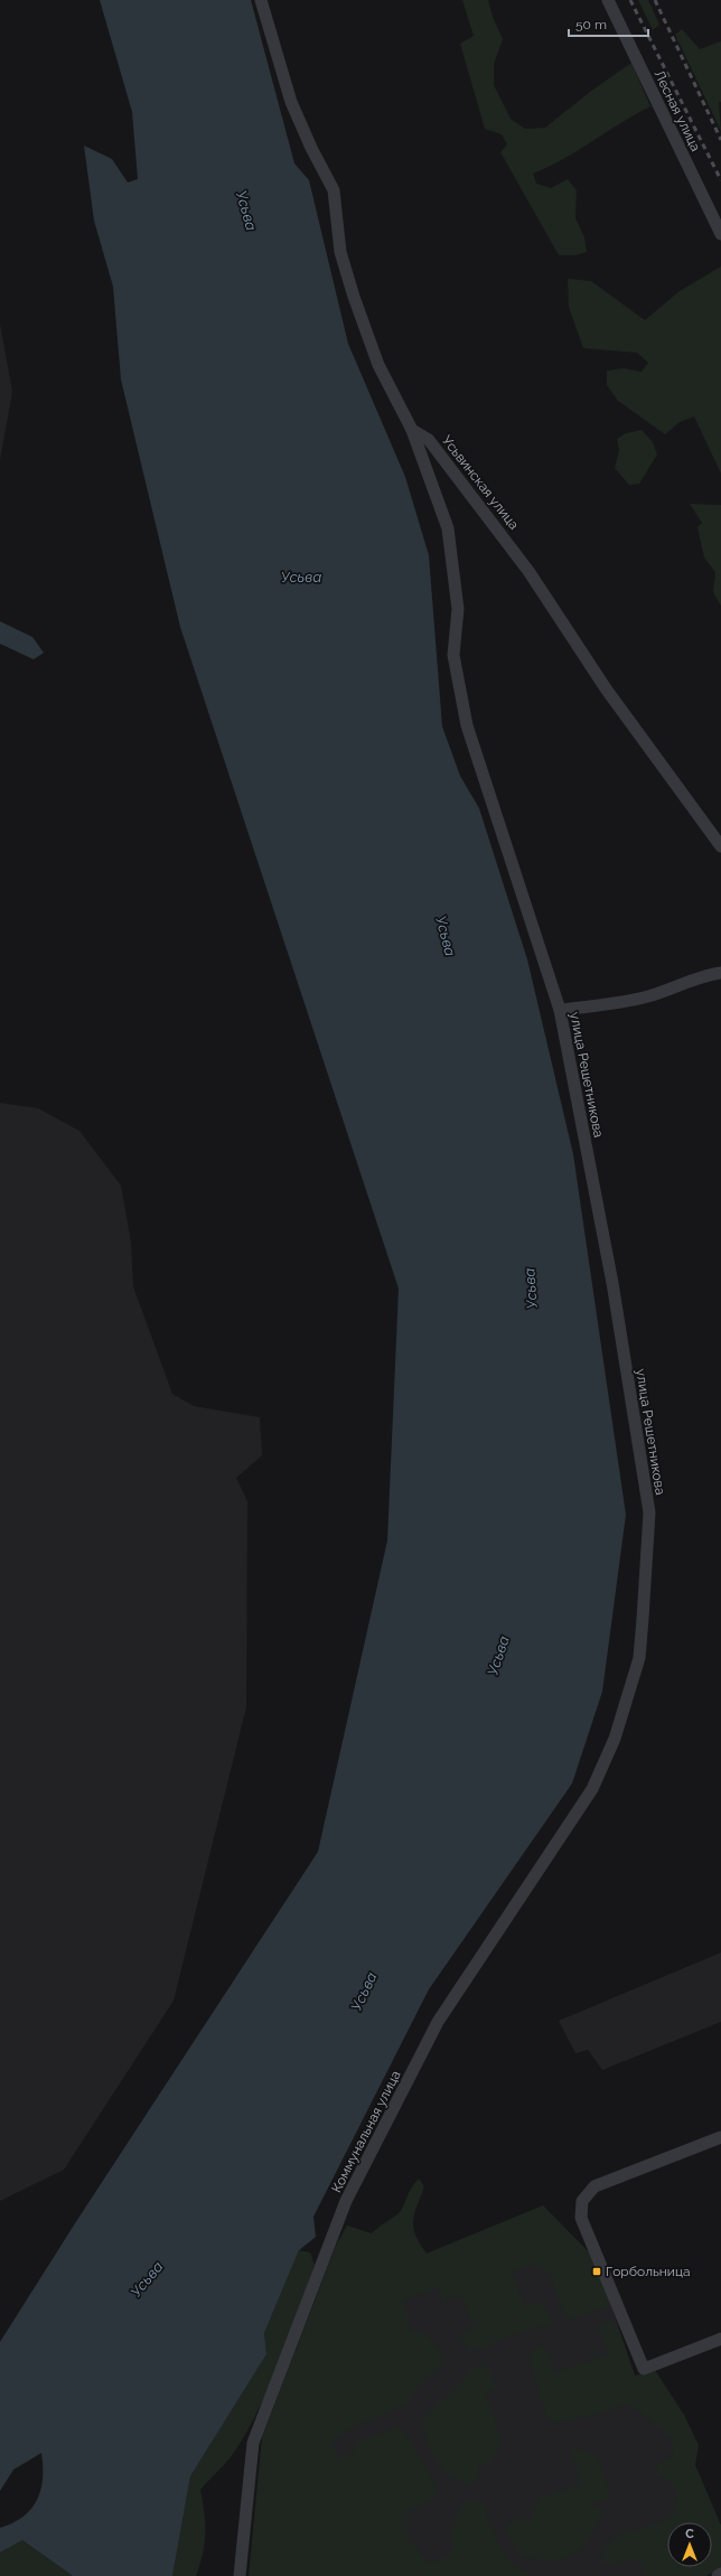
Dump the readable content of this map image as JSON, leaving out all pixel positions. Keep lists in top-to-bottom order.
{
  "streets": {
    "street": [
      "Лесная улица",
      "Усьвинская улица",
      "улица Решетникова",
      "Коммунальная улица"
    ]
  },
  "crossings": [
    ["Усьвинская улица", "улица Решетникова"],
    ["улица Решетникова", "Коммунальная улица"]
  ],
  "water": ["Усьва"],
  "places": {
    "transit": ["Горбольница"]
  },
  "scale_bar": "50 m",
  "north": "top"
}
